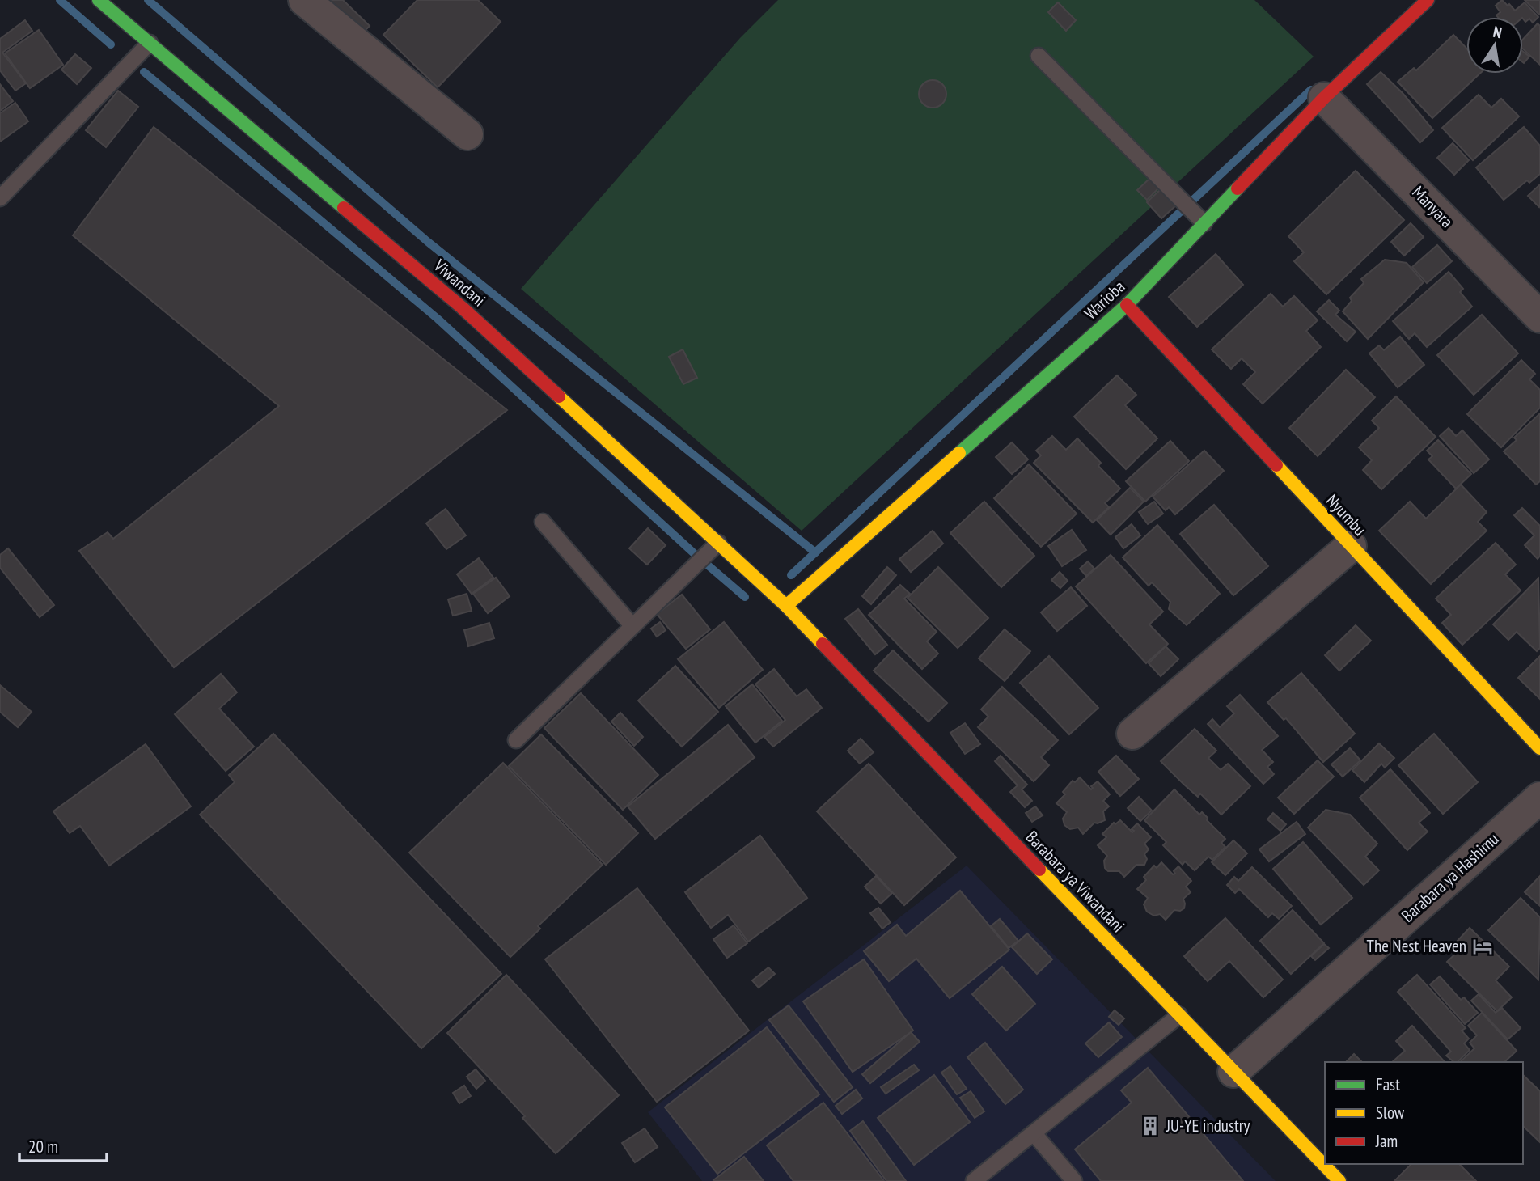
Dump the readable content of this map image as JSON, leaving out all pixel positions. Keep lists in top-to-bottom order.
{
  "streets": {
    "street": [
      "Manyara",
      "Viwandani",
      "Warioba",
      "Nyumbu",
      "Barabara ya Hashimu",
      "Barabara ya Viwandani"
    ]
  },
  "crossings": [
    ["Manyara", "Warioba"],
    ["Viwandani", "Warioba"],
    ["Viwandani", "Barabara ya Viwandani"],
    ["Warioba", "Nyumbu"],
    ["Warioba", "Barabara ya Viwandani"],
    ["Barabara ya Hashimu", "Barabara ya Viwandani"]
  ],
  "places": {
    "hotel": ["The Nest Heaven"],
    "building": ["JU-YE industry"]
  },
  "legend": ["Fast", "Slow", "Jam"],
  "scale_bar": "20 m",
  "north": "top"
}
